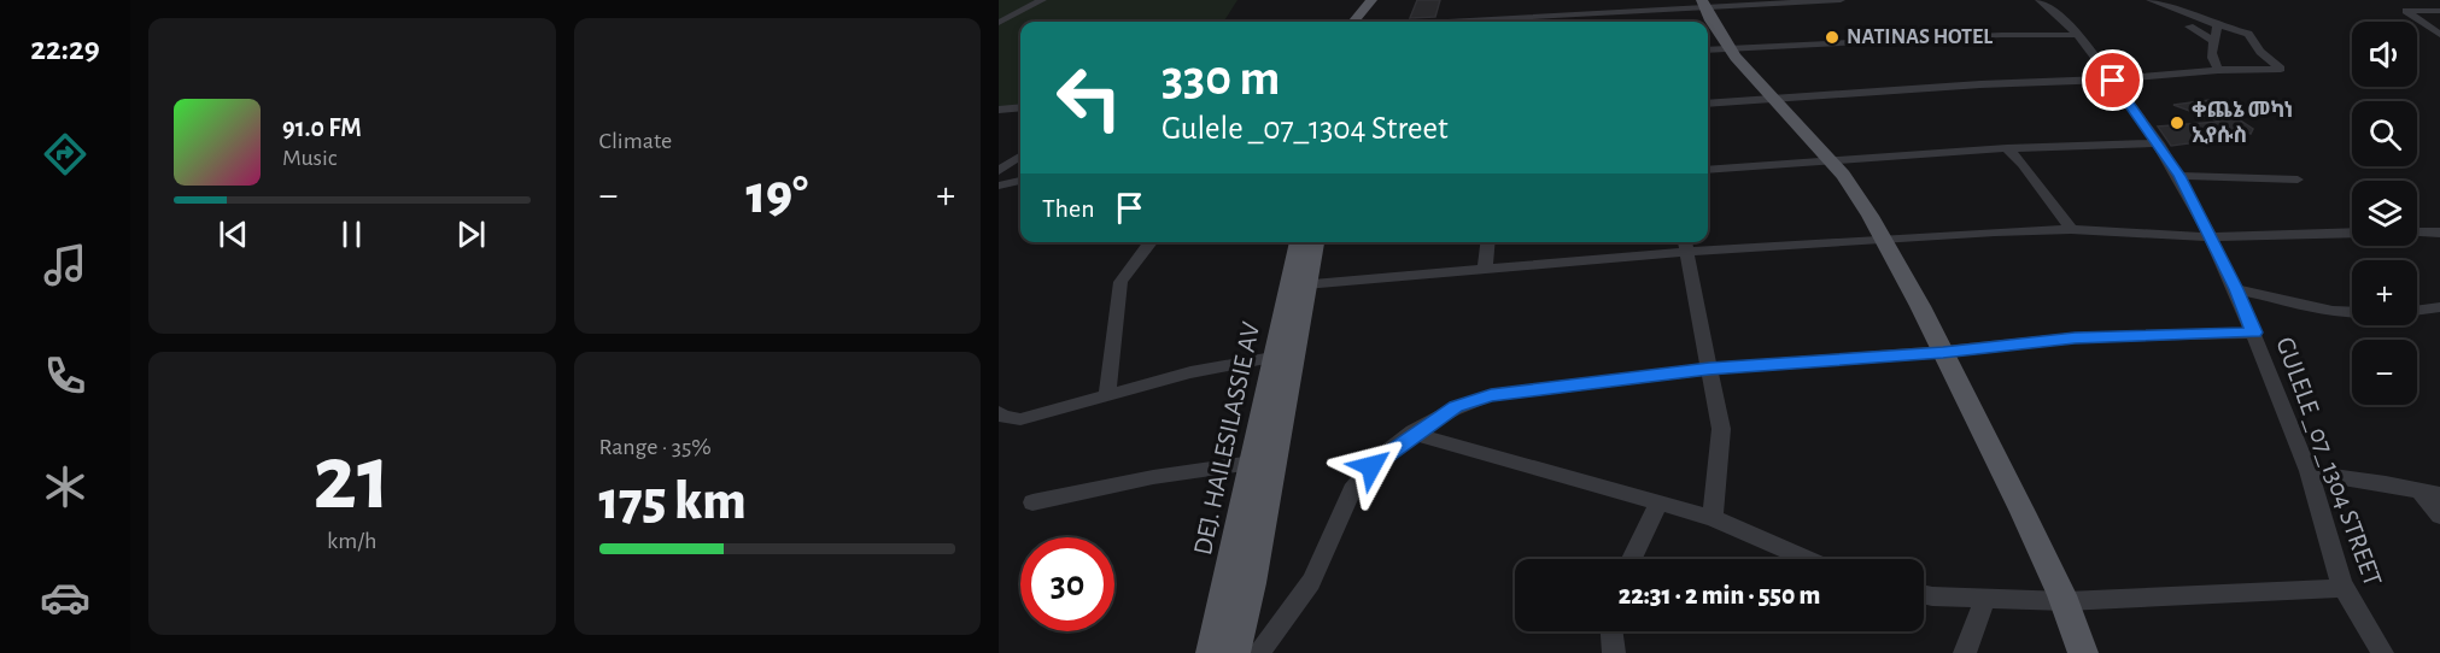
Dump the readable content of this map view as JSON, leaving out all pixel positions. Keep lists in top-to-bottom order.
{
  "streets": {
    "main road": ["DEJ. HAILESILASSIE AV"],
    "street": ["GULELE _07_1304 STREET"]
  },
  "places": ["NATINAS HOTEL", "ቀጨኔ መካነ ኢየሱስ"],
  "page": {
    "tabs": "22:29",
    "tile": [
      "Climate",
      ["21", "km/h"],
      ["Range · 35%", "175 km"]
    ],
    "map_buttons": ["+", "−"],
    "turn": ["330 m", "Gulele _07_1304 Street"],
    "song": ["91.0 FM", "Music"],
    "heat": ["−", "19°", "+"],
    "then": "Then",
    "limit": "30",
    "trip": "22:31 · 2 min · 550 m"
  }
}
